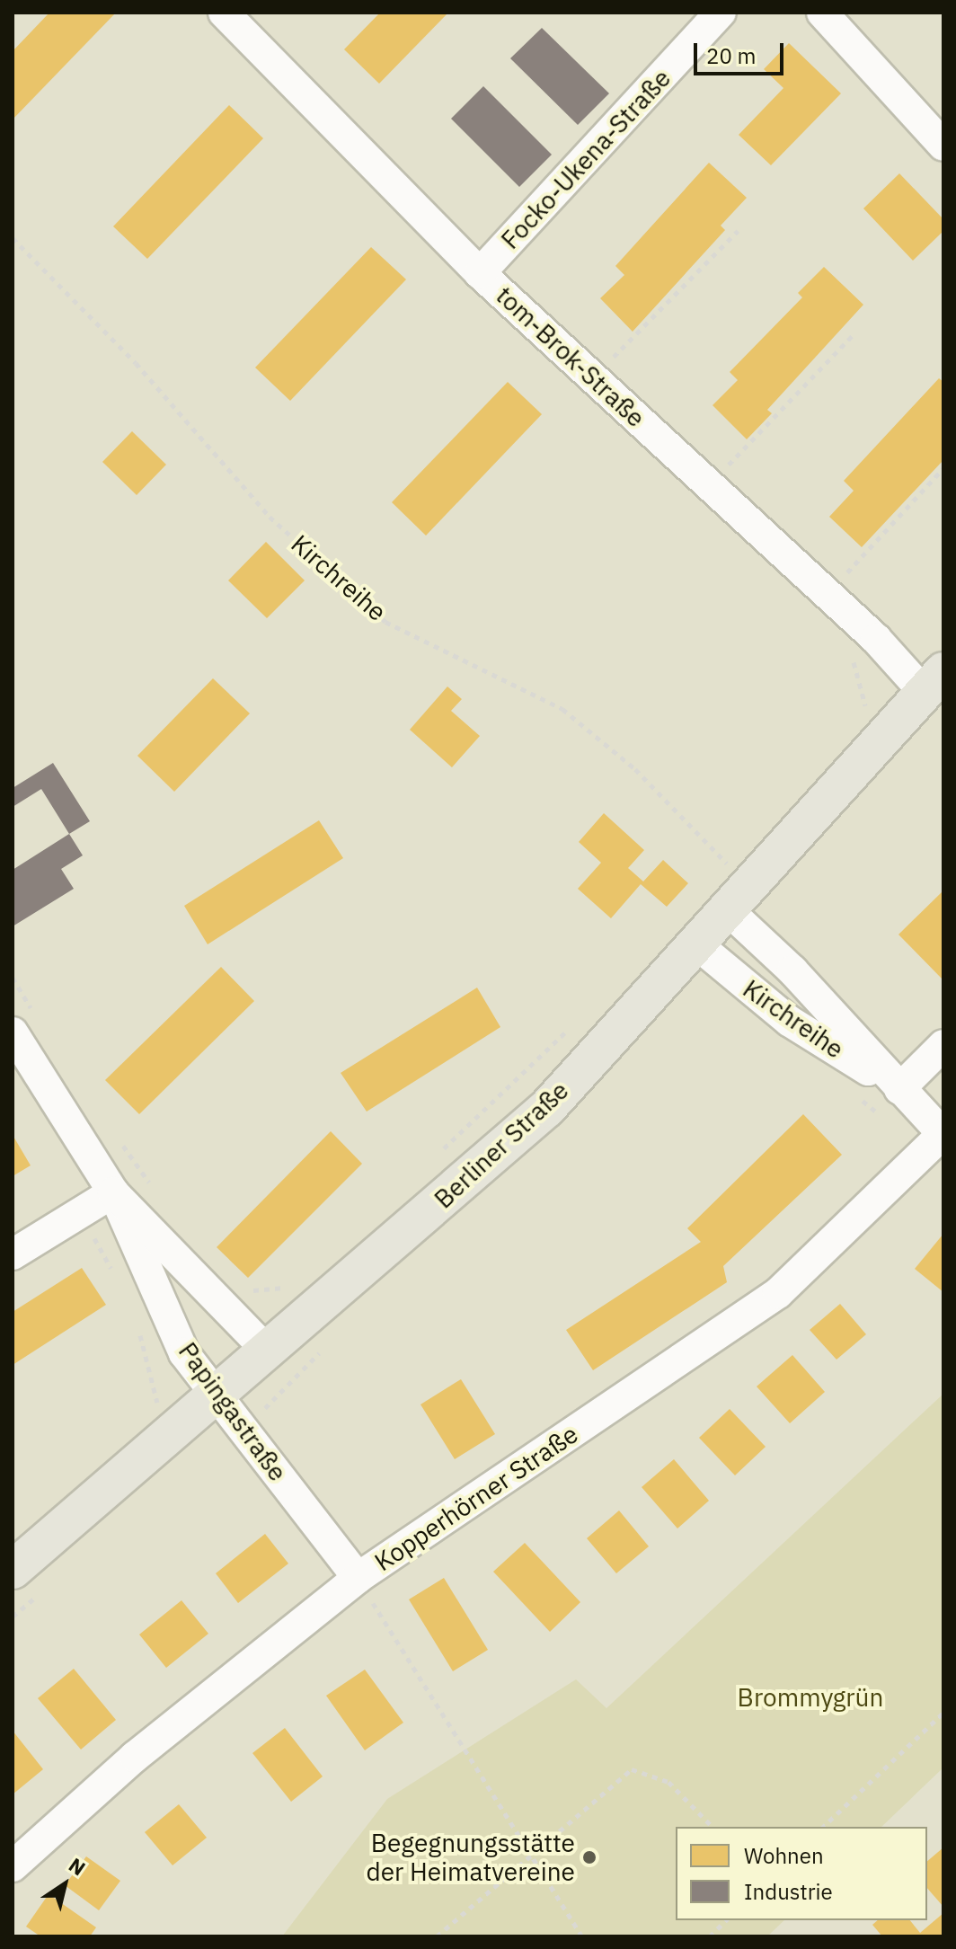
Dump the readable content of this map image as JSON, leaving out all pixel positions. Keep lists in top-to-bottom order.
{
  "streets": {
    "main road": ["Berliner Straße"],
    "street": [
      "Focko-Ukena-Straße",
      "tom-Brok-Straße",
      "Kirchreihe",
      "Papingastraße",
      "Kopperhörner Straße"
    ]
  },
  "crossings": [
    ["Focko-Ukena-Straße", "tom-Brok-Straße"],
    ["tom-Brok-Straße", "Berliner Straße"],
    ["Kirchreihe", "Berliner Straße"],
    ["Kirchreihe", "Kopperhörner Straße"],
    ["Berliner Straße", "Papingastraße"],
    ["Papingastraße", "Kopperhörner Straße"]
  ],
  "parks": ["Brommygrün"],
  "places": ["Begegnungsstätte der Heimatvereine"],
  "legend": ["Wohnen", "Industrie"],
  "scale_bar": "20 m",
  "north": "top right"
}
